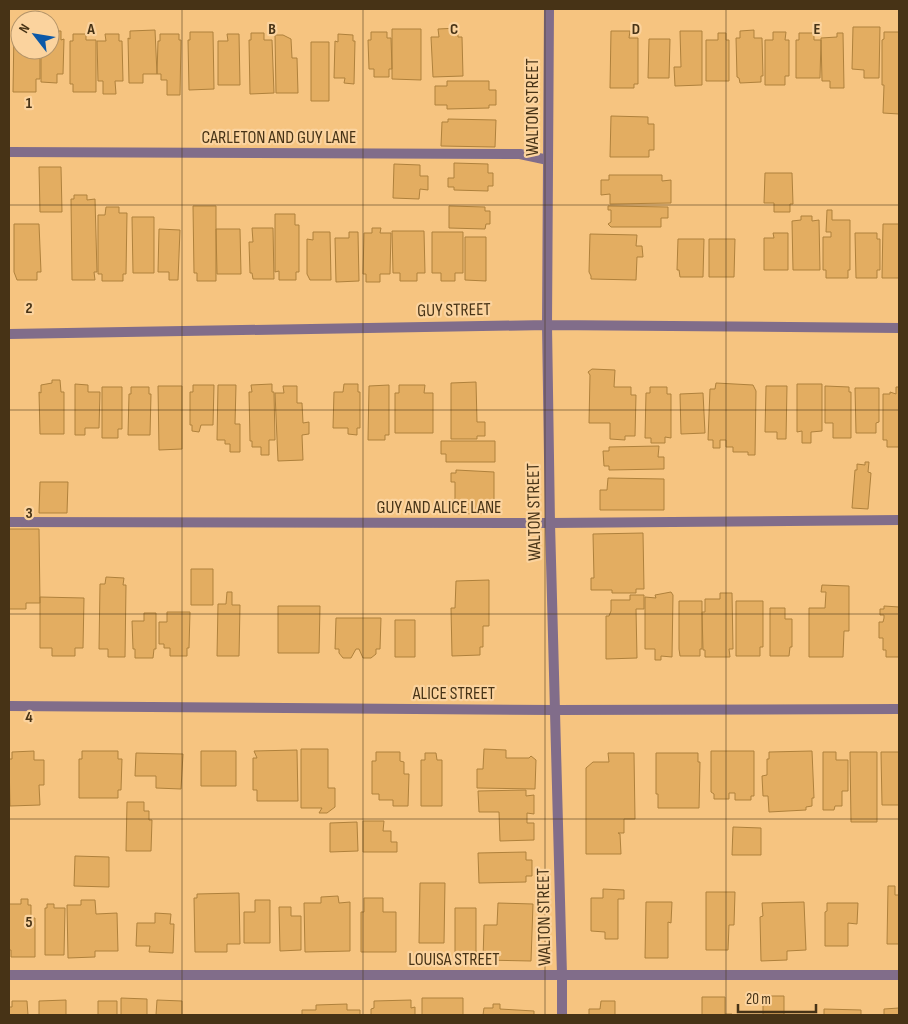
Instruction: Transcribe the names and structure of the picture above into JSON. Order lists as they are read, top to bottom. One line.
{"streets":{"street":["WALTON STREET","CARLETON AND GUY LANE","GUY STREET","GUY AND ALICE LANE","ALICE STREET","LOUISA STREET"]},"crossings":[["WALTON STREET","CARLETON AND GUY LANE"],["WALTON STREET","GUY STREET"],["WALTON STREET","GUY AND ALICE LANE"],["WALTON STREET","ALICE STREET"],["WALTON STREET","LOUISA STREET"]],"scale_bar":"20 m","north":"top left","grid":{"columns":["A","B","C","D","E"],"rows":["1","2","3","4","5"]}}
